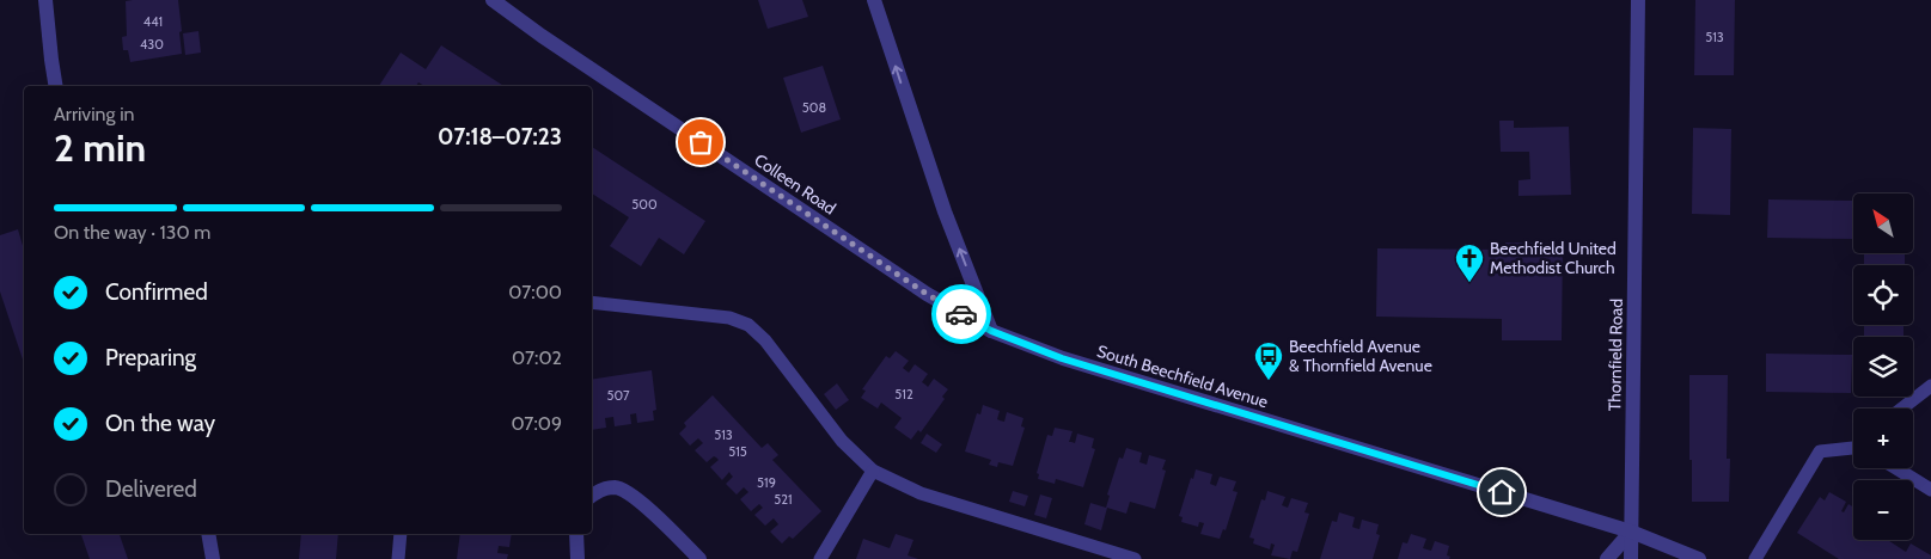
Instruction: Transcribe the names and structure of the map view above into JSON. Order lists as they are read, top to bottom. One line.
{"streets":{"street":["Colleen Road","Thornfield Road","South Beechfield Avenue"]},"crossings":[["Colleen Road","South Beechfield Avenue"],["Thornfield Road","South Beechfield Avenue"]],"places":{"church":["Beechfield United Methodist Church"],"bus stop":["Beechfield Avenue & Thornfield Avenue"]},"house_numbers":["441","513","430","508","500","512","507","513","515","519","521"],"north":"top left","page":{"heading":["2 min","Arriving in","07:18–07:23"],"bar":"On the way · 130 m","map_buttons":["+","−"],"list":[["Confirmed","07:00"],["Preparing","07:02"],["On the way","07:09"],"Delivered"]}}
